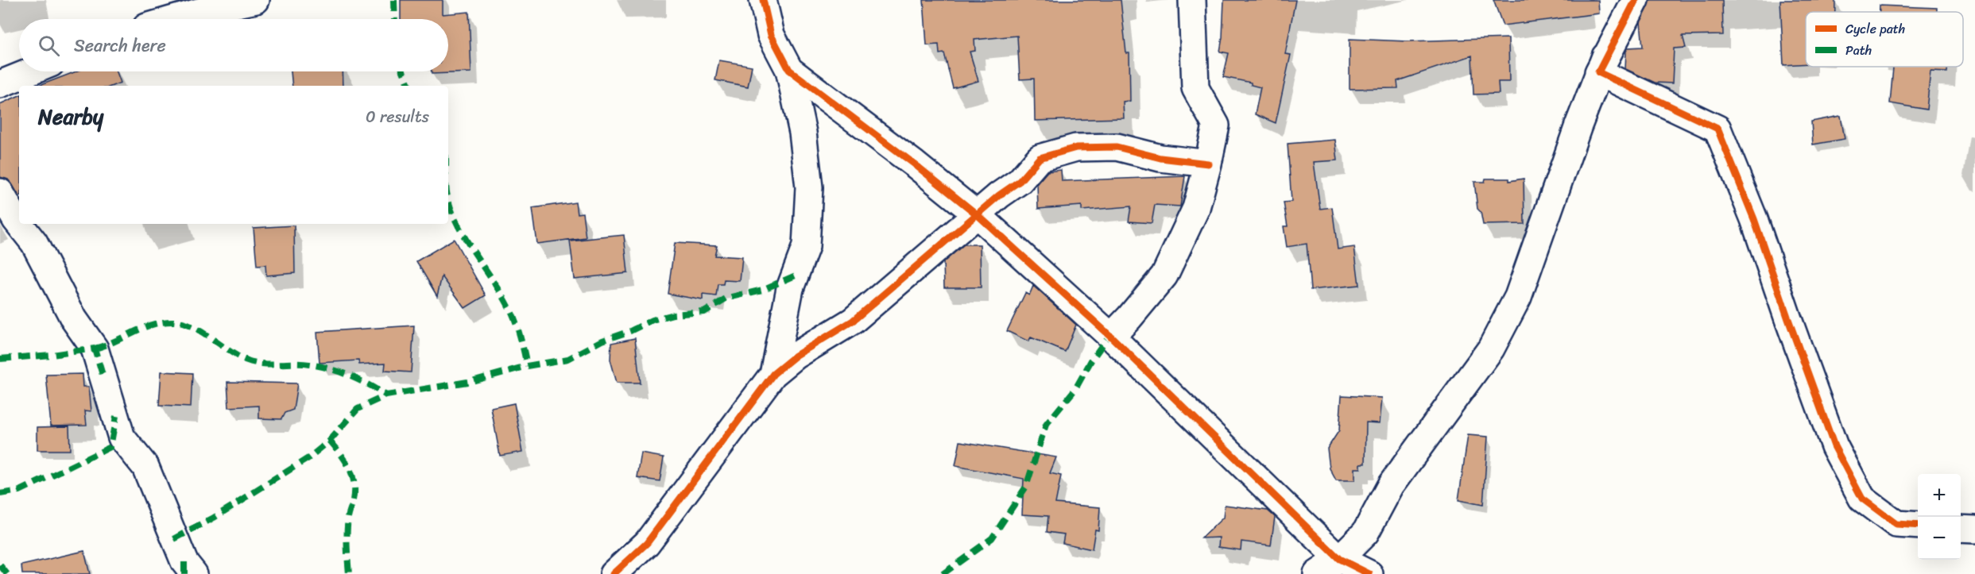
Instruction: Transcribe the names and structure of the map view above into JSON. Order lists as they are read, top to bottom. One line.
{"legend":["Cycle path","Path"],"page":{"search":"Search here","heading":["Nearby","0 results"],"map_buttons":["+","−"]}}
